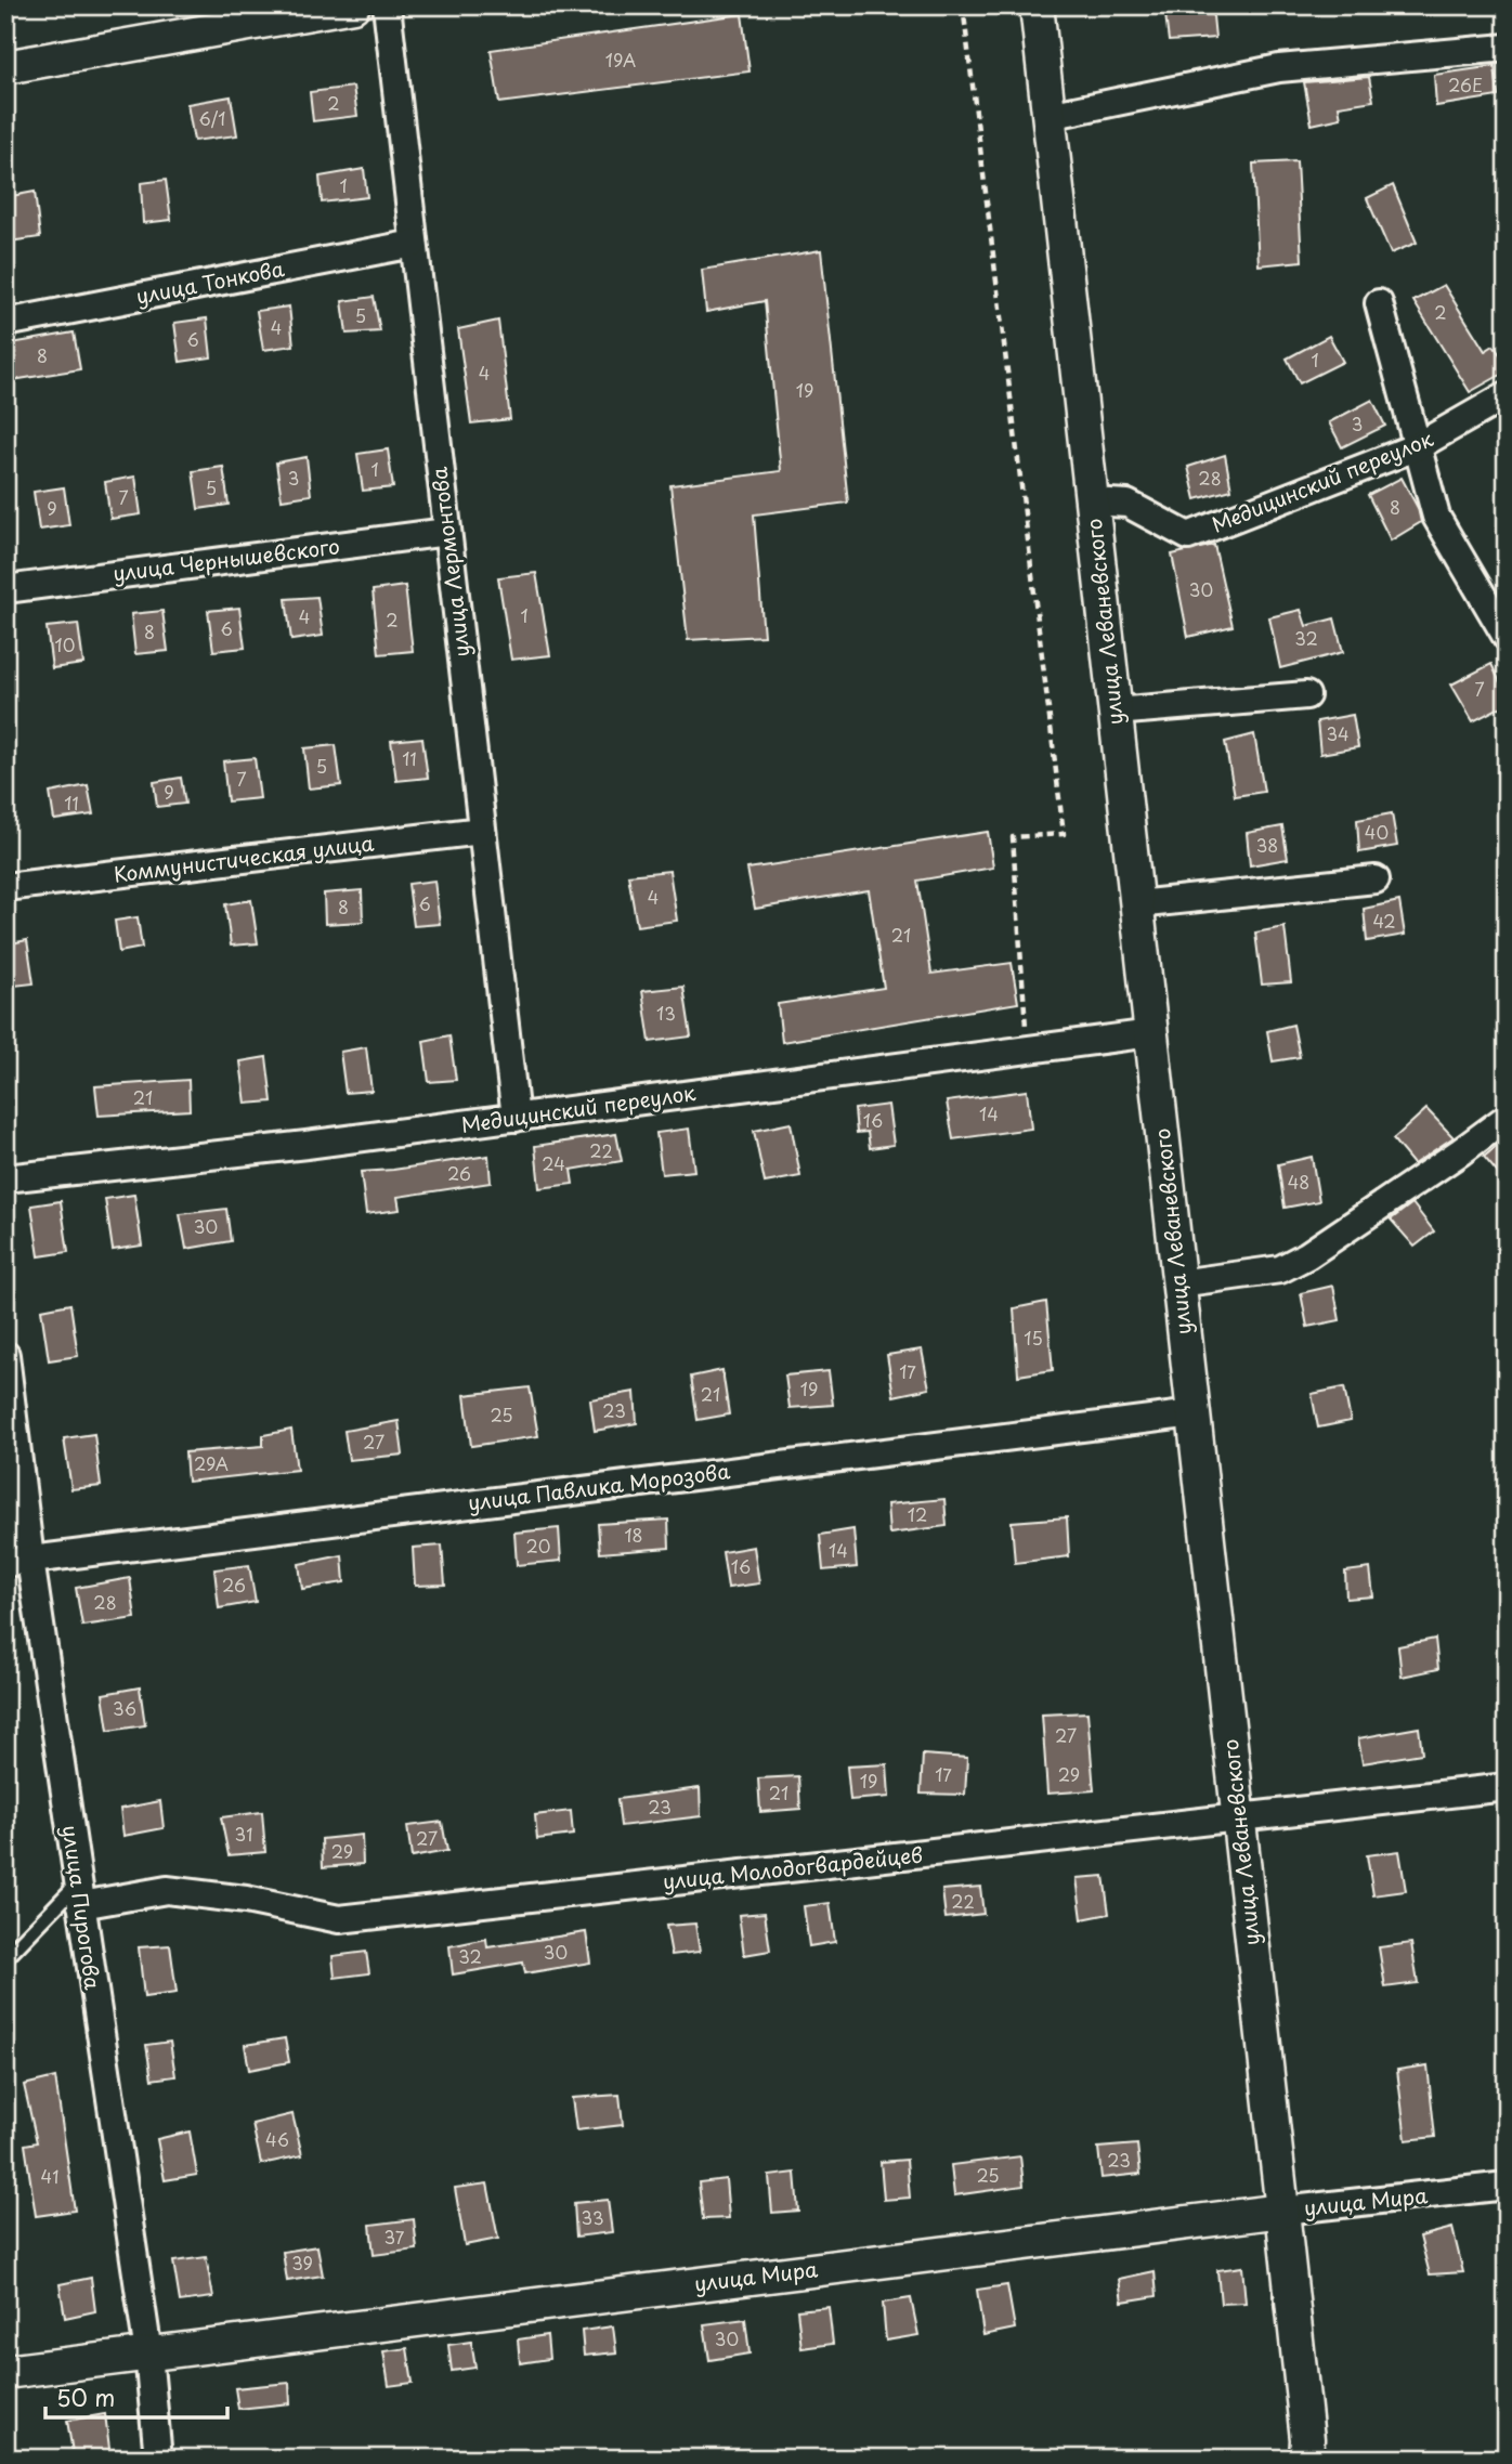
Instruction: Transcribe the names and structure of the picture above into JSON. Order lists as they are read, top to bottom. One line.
{"streets":{"street":["улица Тонкова","Медицинский переулок","улица Чернышевского","улица Лермонтова","улица Леваневского","Коммунистическая улица","улица Павлика Морозова","улица Молодогвардейцев","улица Пирогова","улица Мира"]},"crossings":[["улица Тонкова","улица Лермонтова"],["Медицинский переулок","улица Лермонтова"],["Медицинский переулок","улица Леваневского"],["улица Чернышевского","улица Лермонтова"],["улица Лермонтова","Коммунистическая улица"],["улица Леваневского","улица Павлика Морозова"],["улица Леваневского","улица Молодогвардейцев"],["улица Леваневского","улица Мира"],["улица Павлика Морозова","улица Пирогова"],["улица Молодогвардейцев","улица Пирогова"],["улица Пирогова","улица Мира"]],"house_numbers":["19А","26Е","2","6/1","1","2","5","4","6","8","1","4","19","3","1","3","28","5","7","8","9","30","1","4","2","6","8","32","10","7","34","11","5","7","9","11","40","38","4","6","8","42","21","13","21","14","16","22","24","26","48","30","15","17","19","21","23","25","27","29А","12","18","20","14","16","26","28","36","27","17","29","19","21","23","31","27","29","22","30","32","46","23","25","41","33","37","39","30"],"scale_bar":"50 m"}
